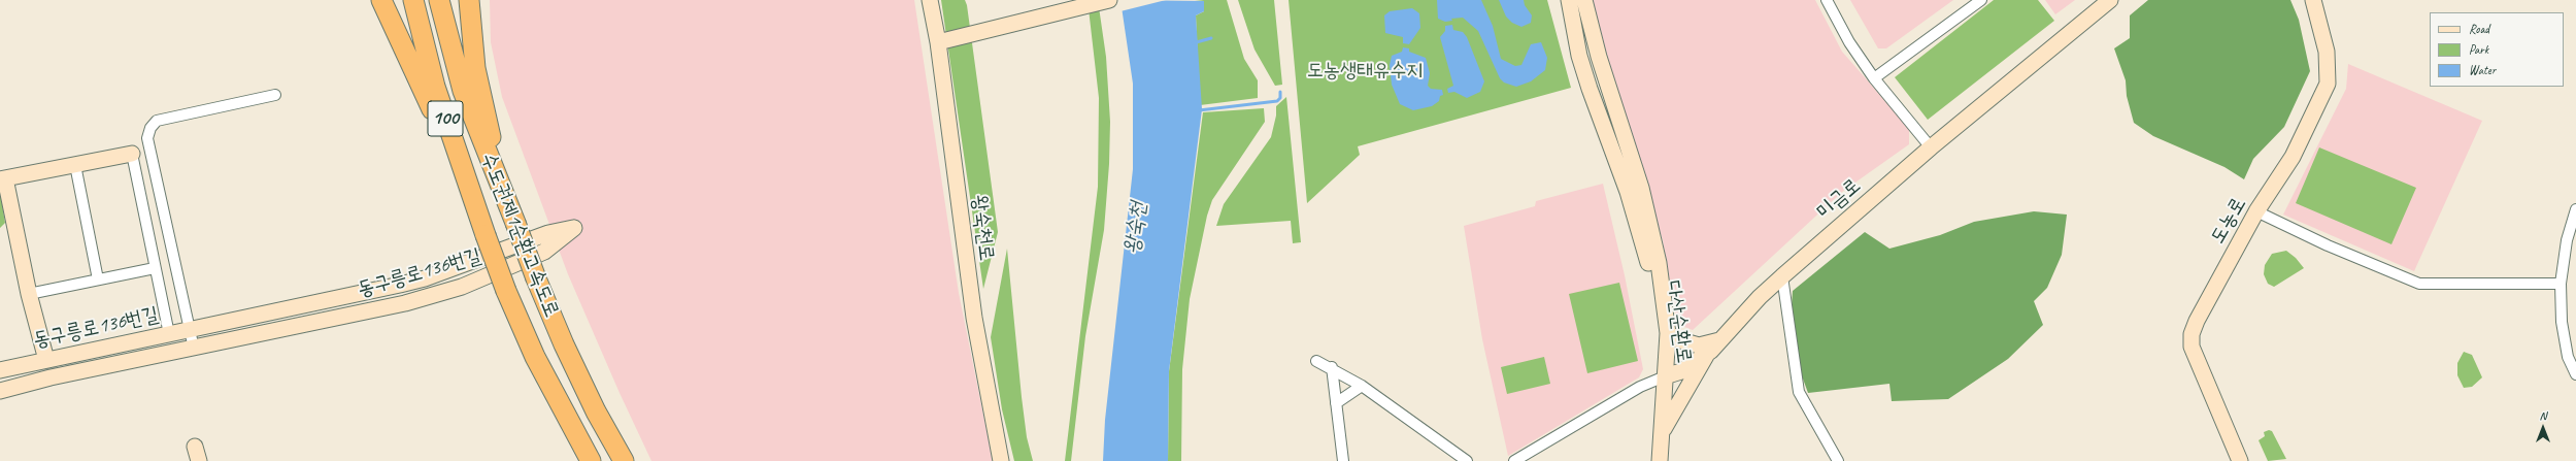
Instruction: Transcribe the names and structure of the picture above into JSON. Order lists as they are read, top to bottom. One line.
{"streets":{"highway":["100","수도권제1순환고속도로"],"street":["미금로","도농로","왕숙천로","동구릉로136번길","다산순환로"]},"crossings":[["미금로","다산순환로"]],"water":["왕숙천"],"parks":["도농생태유수지"],"legend":["Road","Park","Water"],"north":"top"}
